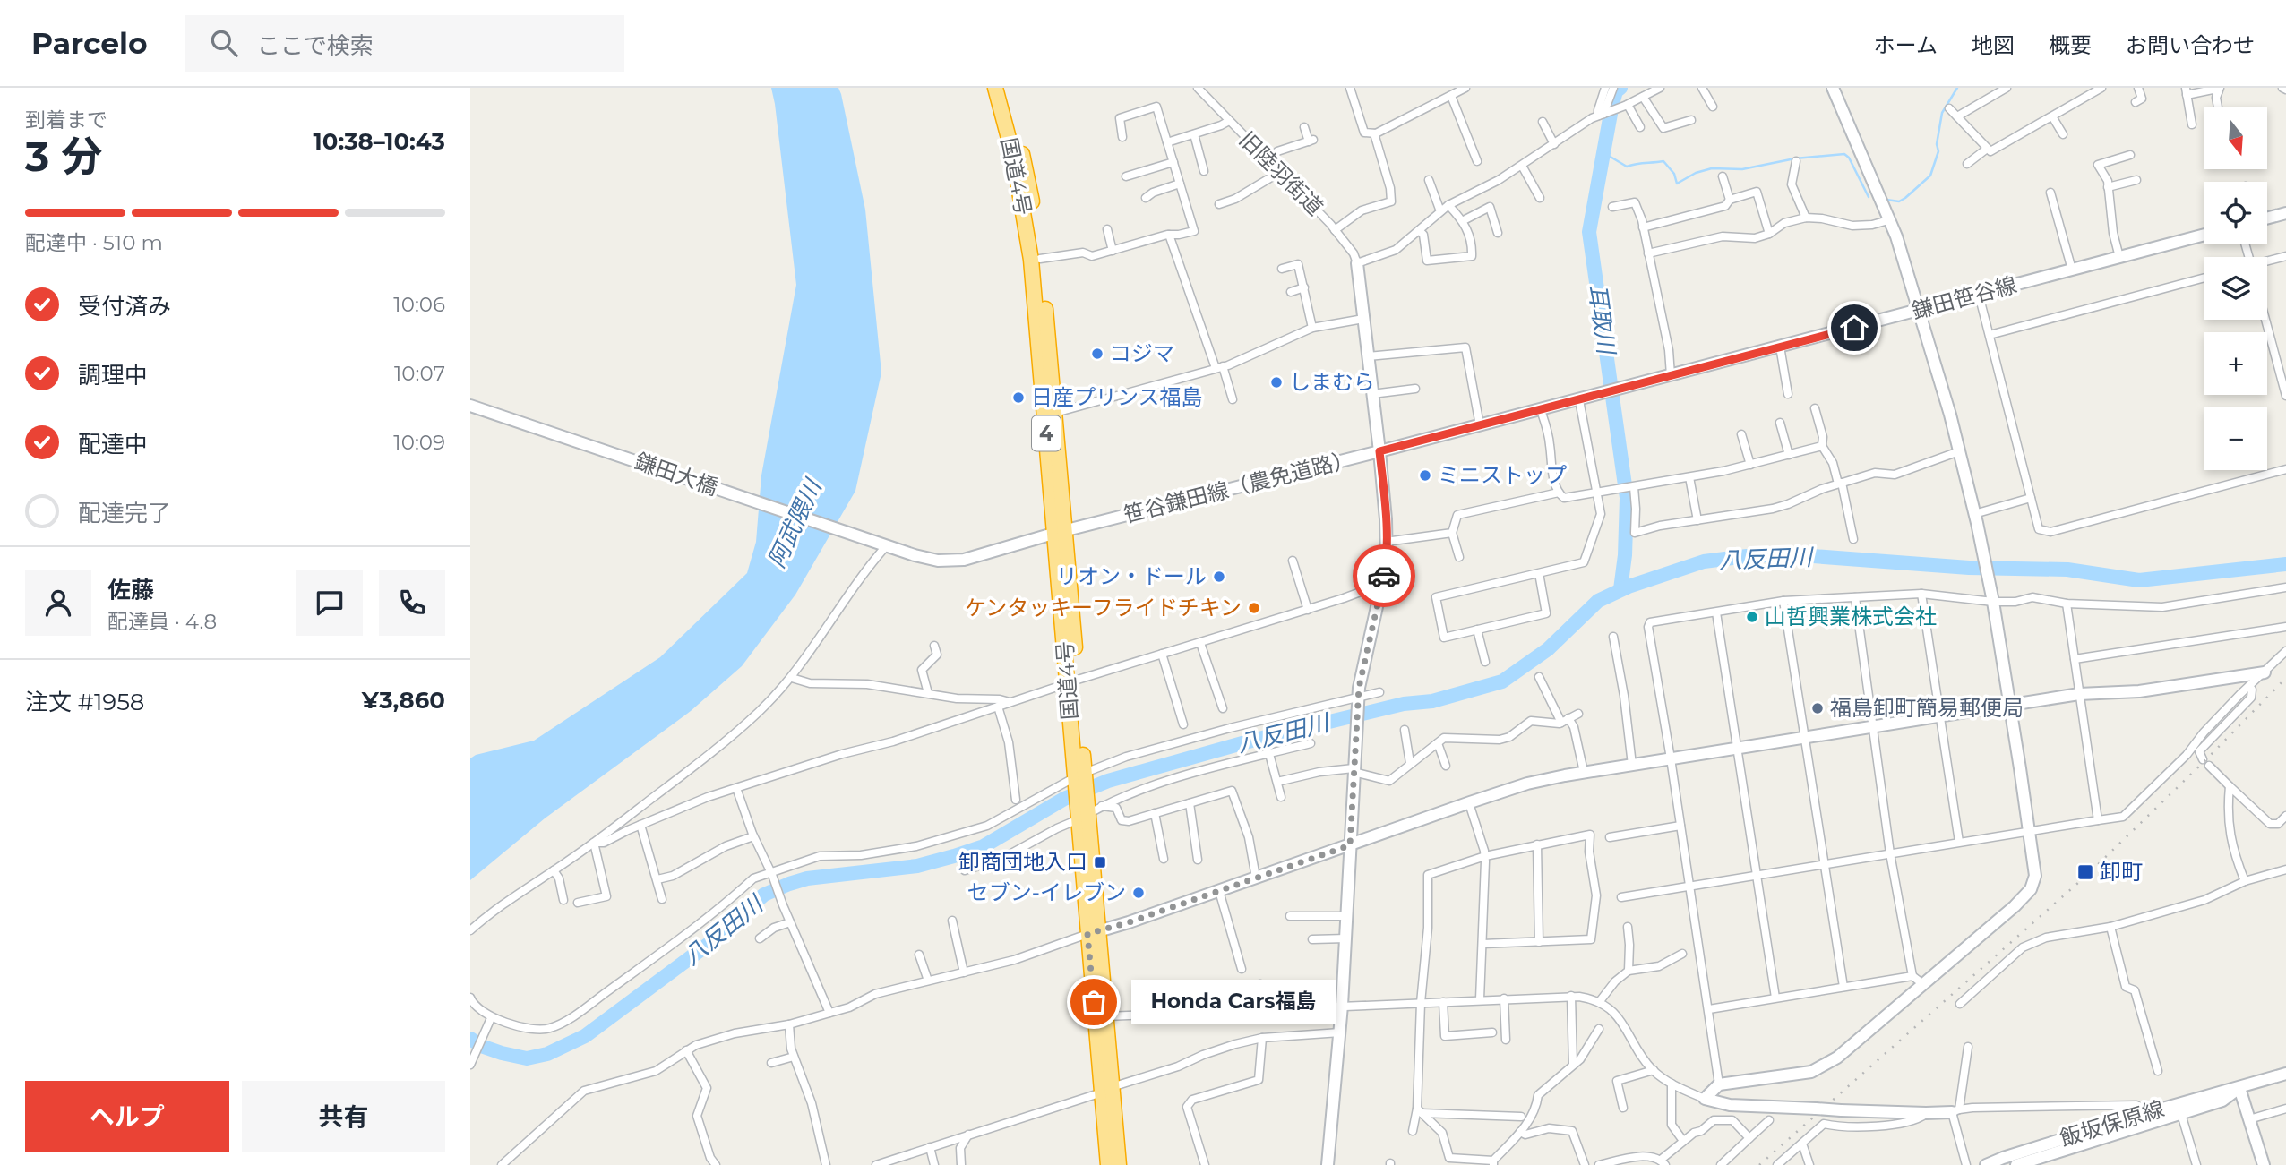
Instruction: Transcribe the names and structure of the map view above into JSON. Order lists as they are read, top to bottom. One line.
{"streets":{"highway":["国道4号","4"],"street":["旧陸羽街道","鎌田笹谷線","鎌田大橋","笹谷鎌田線（農免道路）","飯坂保原線"]},"crossings":[["国道4号","笹谷鎌田線（農免道路）"],["鎌田笹谷線","笹谷鎌田線（農免道路）"]],"water":["耳取川","阿武隈川","八反田川"],"places":{"other":["コジマ","しまむら","日産プリンス福島","ミニストップ","リオン・ドール","ケンタッキーフライドチキン","山哲興業株式会社","福島卸町簡易郵便局","セブン-イレブン","Honda Cars福島"],"transit":["卸商団地入口","卸町"]},"north":"bottom","page":{"header":"Parcelo","search":"ここで検索","nav":["ホーム","地図","概要","お問い合わせ"],"heading":["3 分","到着まで","10:38–10:43"],"panel":["佐藤","配達員 · 4.8","注文 #1958","¥3,860"],"map_buttons":["+","−"],"bar":"配達中 · 510 m","list":[["受付済み","10:06"],["調理中","10:07"],["配達中","10:09"],"配達完了"],"bubble":"Honda Cars福島","buttons":["ヘルプ","共有"]}}
